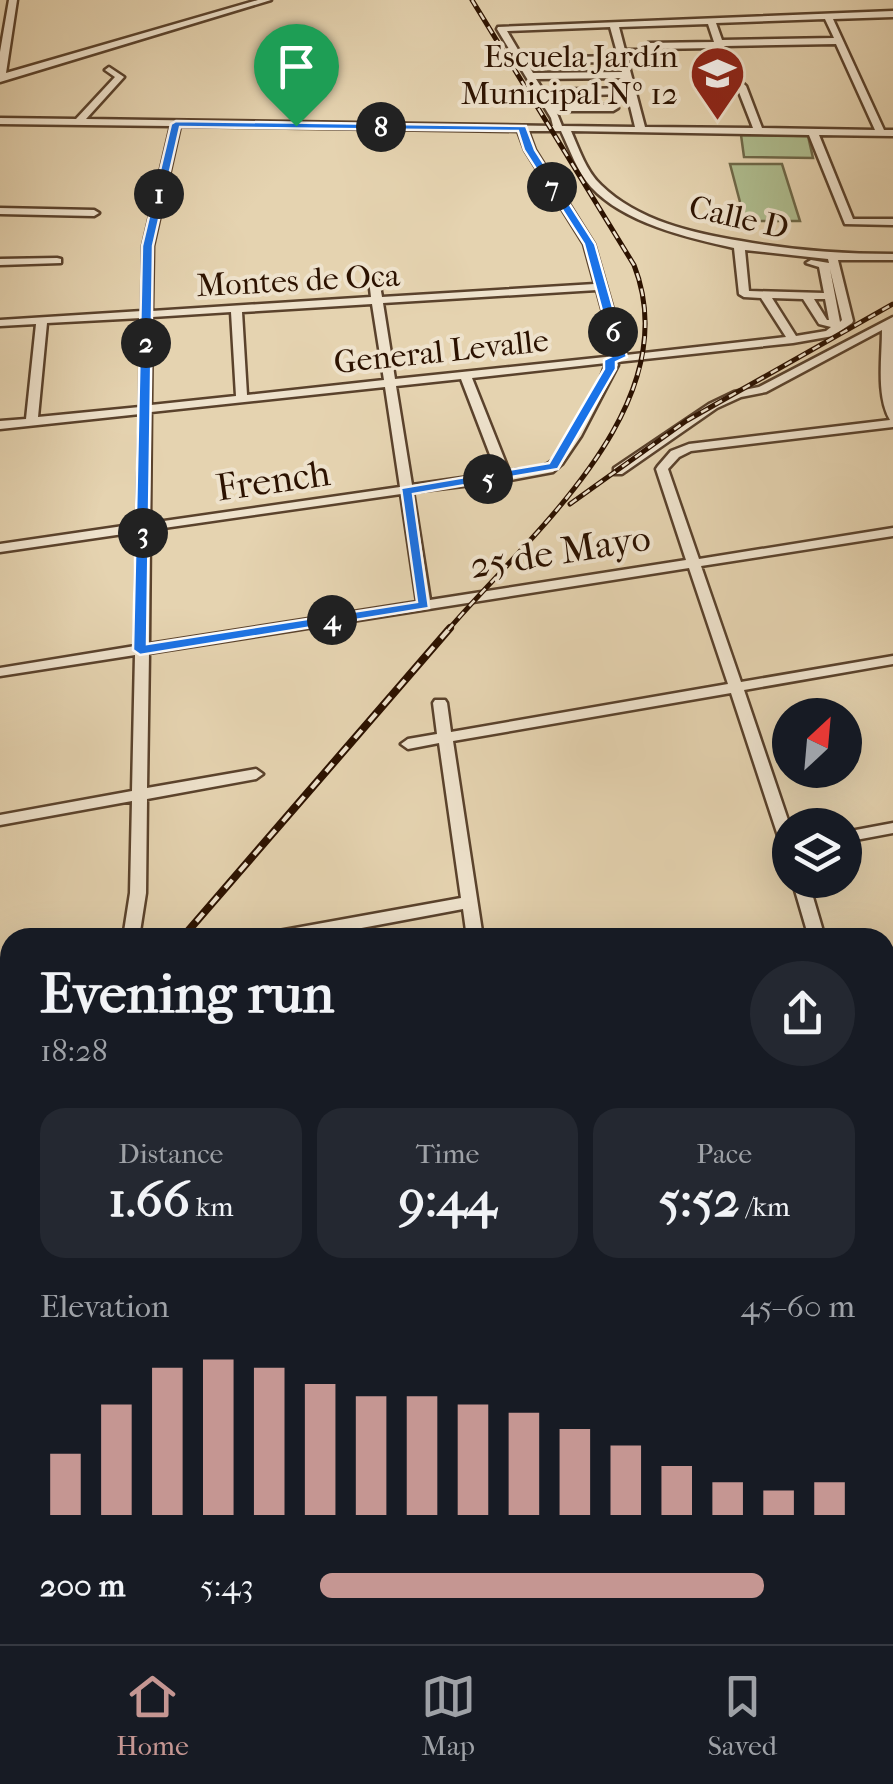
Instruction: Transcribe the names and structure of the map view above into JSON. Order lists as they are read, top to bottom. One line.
{"streets":{"street":["Calle D","Montes de Oca","General Levalle","French","25 de Mayo"]},"crossings":[["General Levalle","French"]],"places":{"school or university":["Escuela Jardín Municipal Nº 12"]},"north":"top right","page":{"pins":["8","7","1","6","2","5","3","4"],"heading":["Evening run","18:28"],"stats":[["Distance","1.66 km"],["Time","9:44"],["Pace","5:52 /km"]],"chart":["Elevation","45–60 m"],"list":[{"name":"200 m","note":"5:43"}],"tabs":["Home","Map","Saved"]}}
